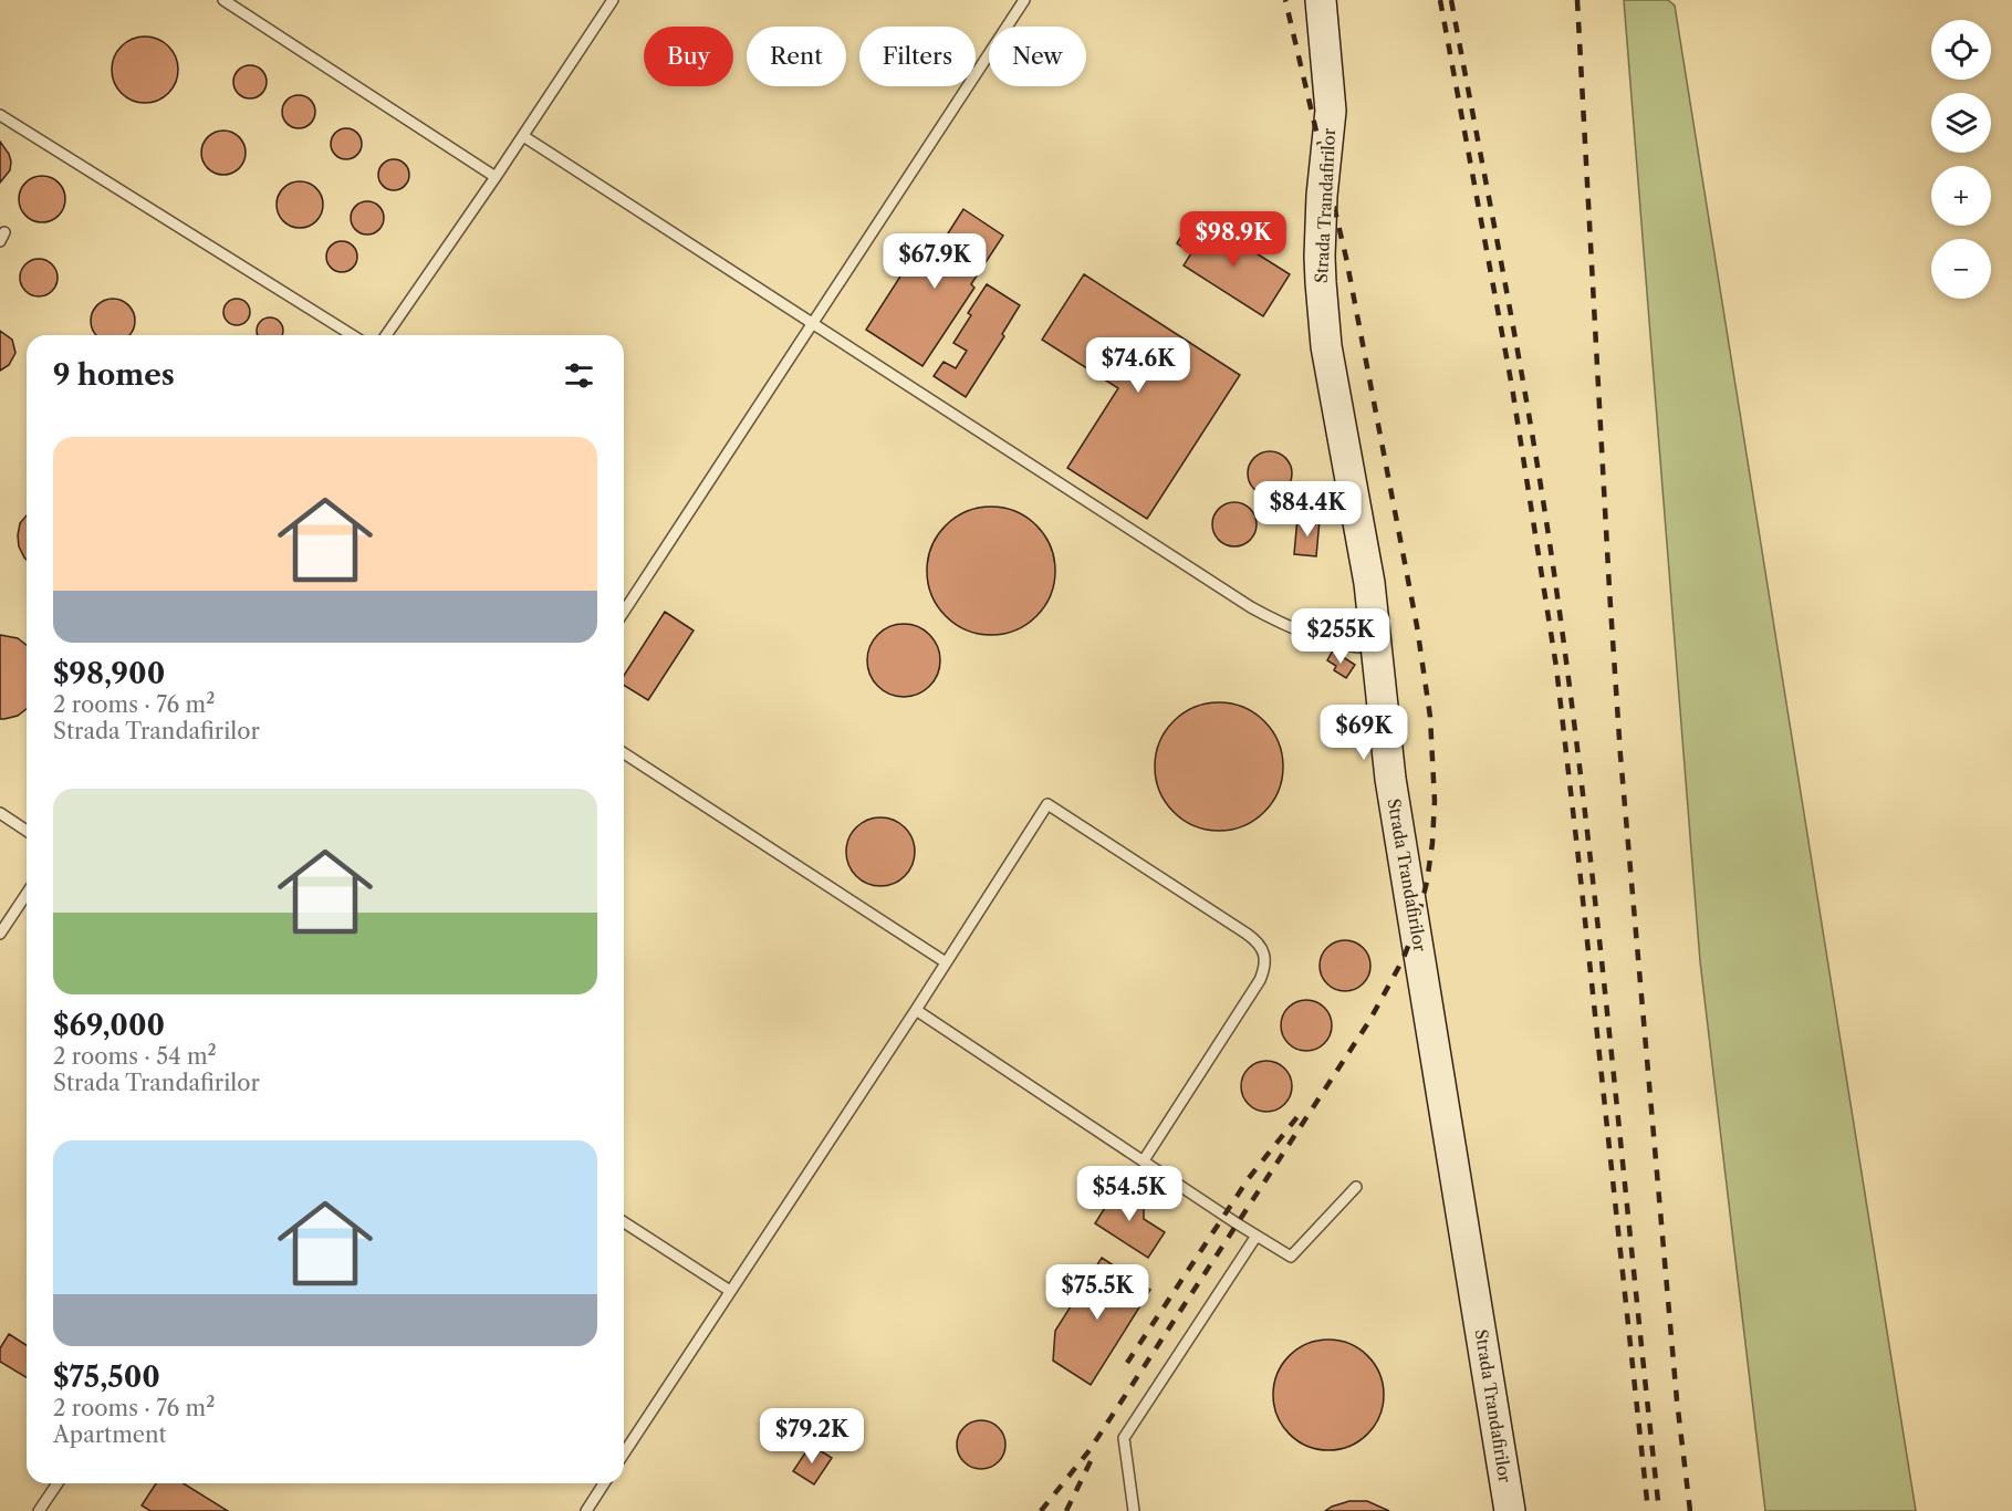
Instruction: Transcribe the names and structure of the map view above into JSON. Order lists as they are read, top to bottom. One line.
{"streets":{"main road":["Strada Trandafirilor"]},"page":{"map_buttons":["+","−"],"chip":["Buy","Rent","Filters","New"],"price":["$98.9K","$67.9K","$74.6K","$84.4K","$255K","$69K","$54.5K","$75.5K","$79.2K"],"heading":"9 homes","list":[{"name":"$98,900","note":"2 rooms · 76 m² · Strada Trandafirilor"},{"name":"$69,000","note":"2 rooms · 54 m² · Strada Trandafirilor"},{"name":"$75,500","note":"2 rooms · 76 m² · Apartment"}]}}
